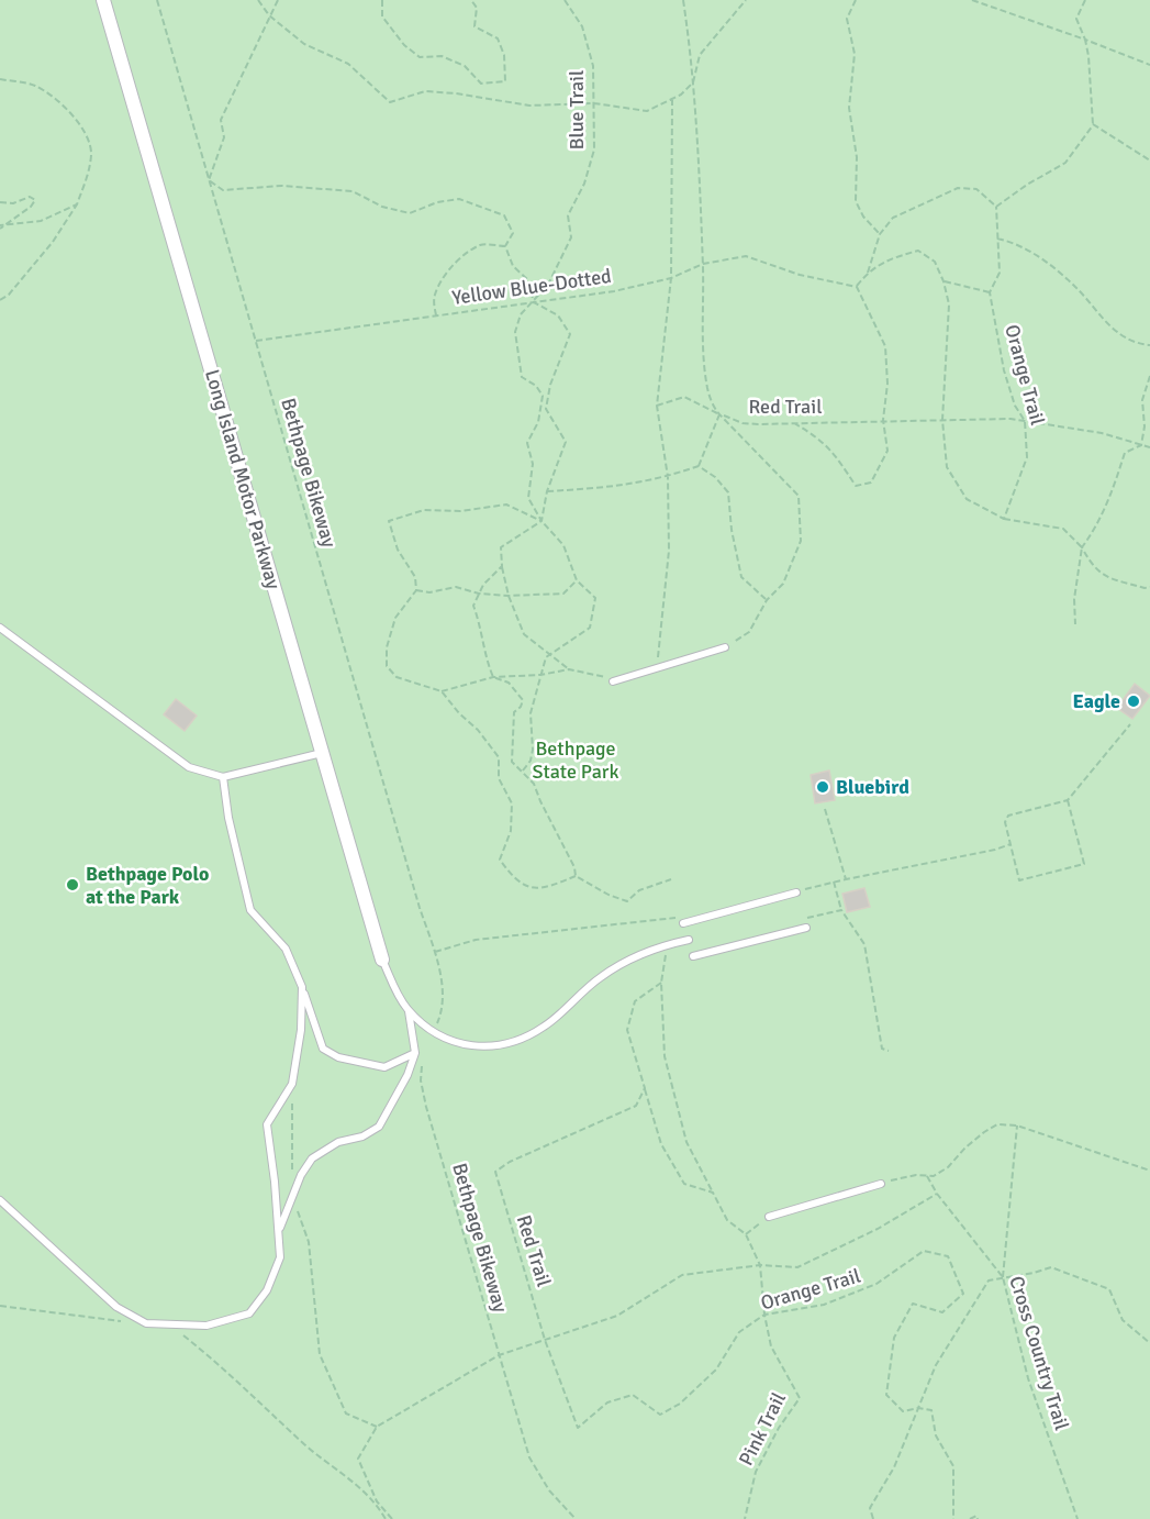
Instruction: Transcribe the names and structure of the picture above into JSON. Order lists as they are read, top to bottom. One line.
{"streets":{"street":["Long Island Motor Parkway"],"path":["Blue Trail","Yellow Blue-Dotted","Orange Trail","Red Trail","Bethpage Bikeway","Cross Country Trail","Pink Trail"]},"crossings":[["Blue Trail","Yellow Blue-Dotted"],["Yellow Blue-Dotted","Red Trail"],["Orange Trail","Red Trail"],["Orange Trail","Pink Trail"]],"parks":["Bethpage State Park"],"places":["Eagle","Bluebird","Bethpage Polo at the Park"]}
